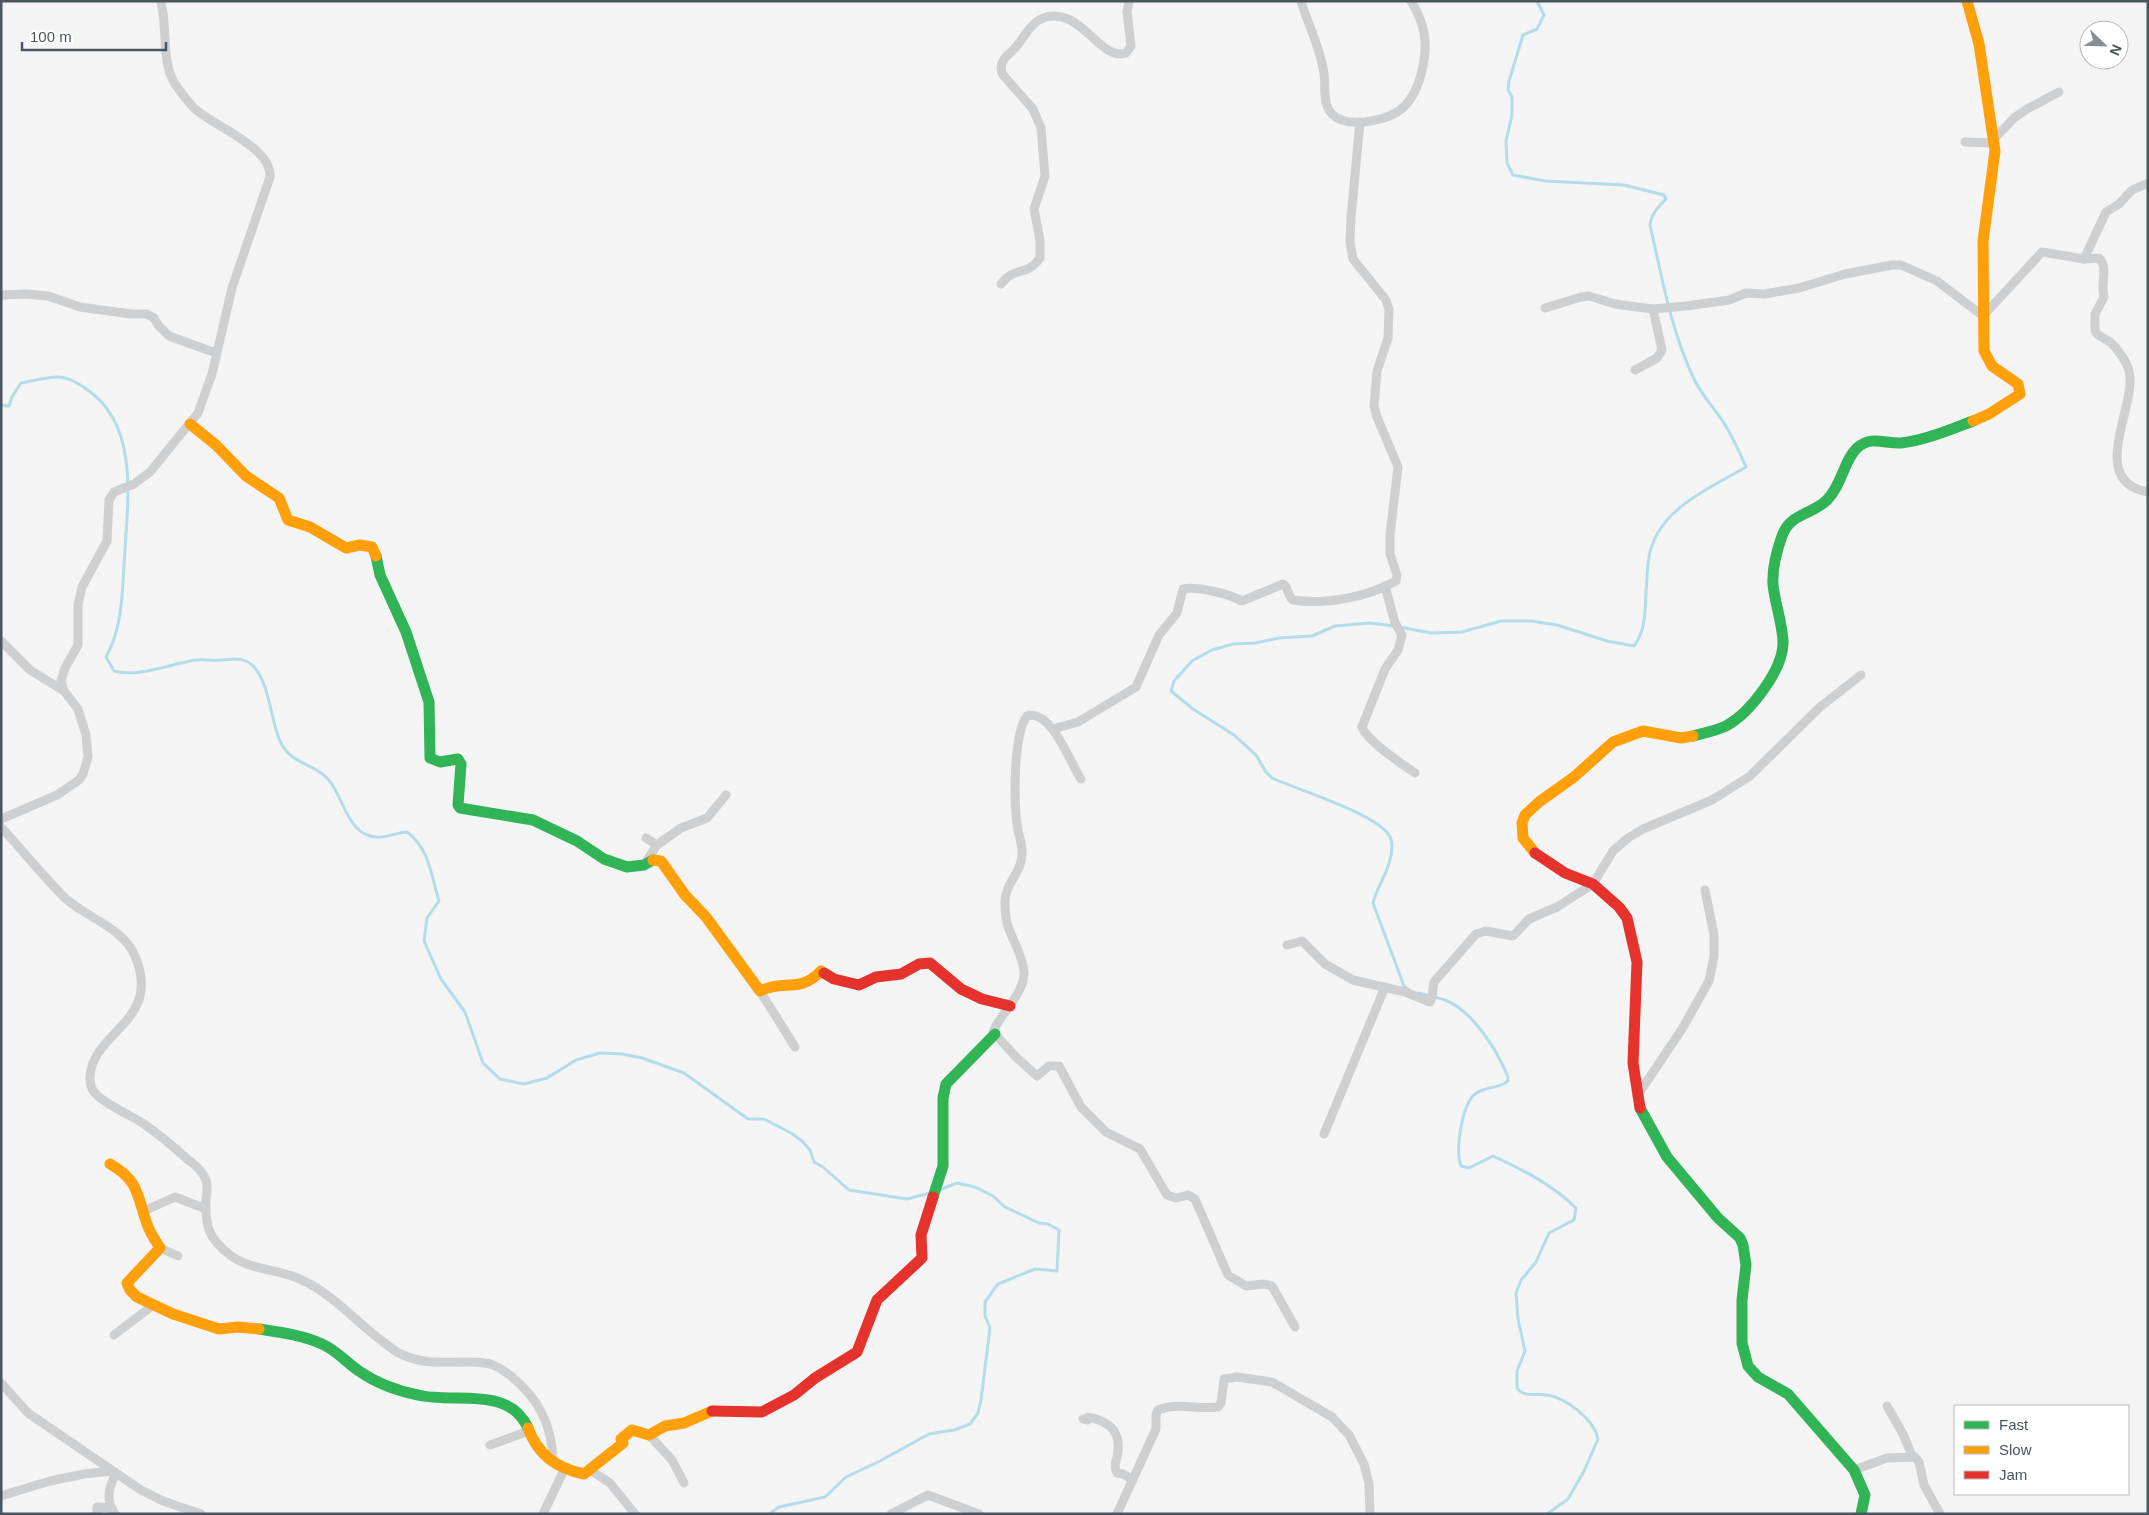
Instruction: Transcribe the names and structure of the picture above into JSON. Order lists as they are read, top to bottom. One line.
{"legend":["Fast","Slow","Jam"],"scale_bar":"100 m","north":"bottom right"}
